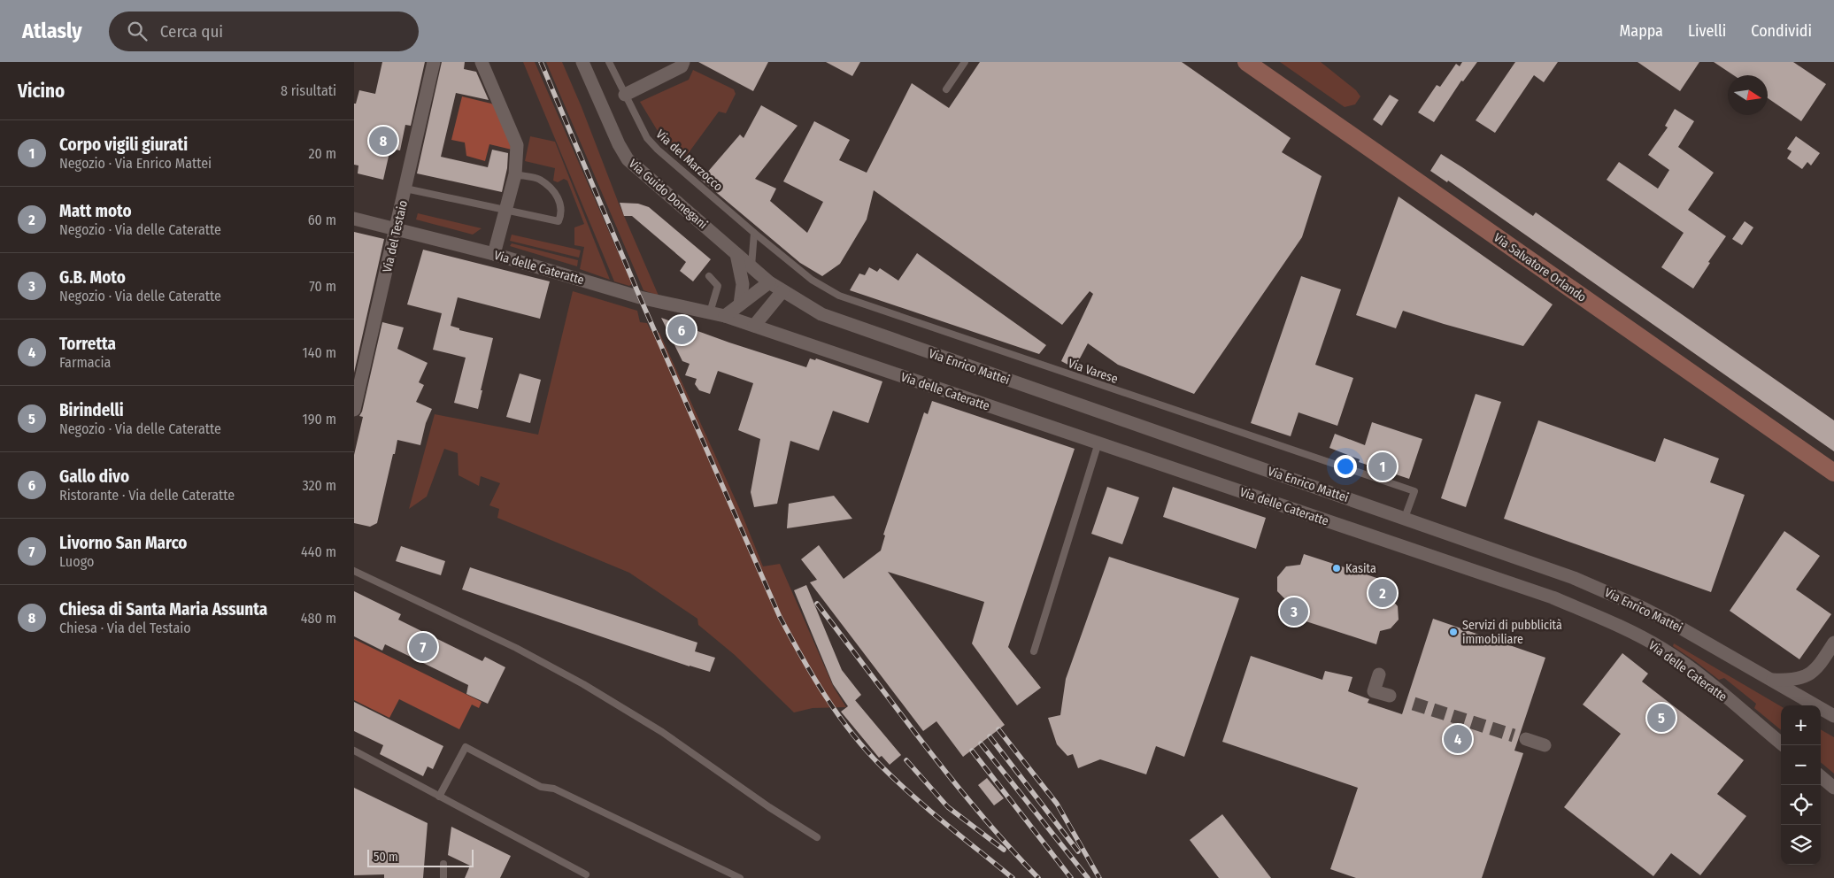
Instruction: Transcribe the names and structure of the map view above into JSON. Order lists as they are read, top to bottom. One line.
{"streets":{"main road":["Via Salvatore Orlando"],"street":["Via Guido Donegani","Via del Testaio","Via delle Cateratte","Via Enrico Mattei"],"lane":["Via del Marzocco","Via Varese"]},"crossings":[["Via del Marzocco","Via Varese"],["Via Guido Donegani","Via Enrico Mattei"],["Via del Testaio","Via delle Cateratte"],["Via Enrico Mattei","Via Varese"]],"places":["Kasita","Servizi di pubblicità immobiliare"],"scale_bar":"50 m","north":"right","page":{"header":"Atlasly","search":"Cerca qui","nav":["Mappa","Livelli","Condividi"],"heading":["Vicino","8 risultati"],"list":[{"mark":"1","name":"Corpo vigili giurati","note":"Negozio · Via Enrico Mattei","value":"20 m"},{"mark":"2","name":"Matt moto","note":"Negozio · Via delle Cateratte","value":"60 m"},{"mark":"3","name":"G.B. Moto","note":"Negozio · Via delle Cateratte","value":"70 m"},{"mark":"4","name":"Torretta","note":"Farmacia","value":"140 m"},{"mark":"5","name":"Birindelli","note":"Negozio · Via delle Cateratte","value":"190 m"},{"mark":"6","name":"Gallo divo","note":"Ristorante · Via delle Cateratte","value":"320 m"},{"mark":"7","name":"Livorno San Marco","note":"Luogo","value":"440 m"},{"mark":"8","name":"Chiesa di Santa Maria Assunta","note":"Chiesa · Via del Testaio","value":"480 m"}],"pins":["8","6","1","2","3","7","5","4"],"map_buttons":["+","−"],"scale":"50 m"}}
